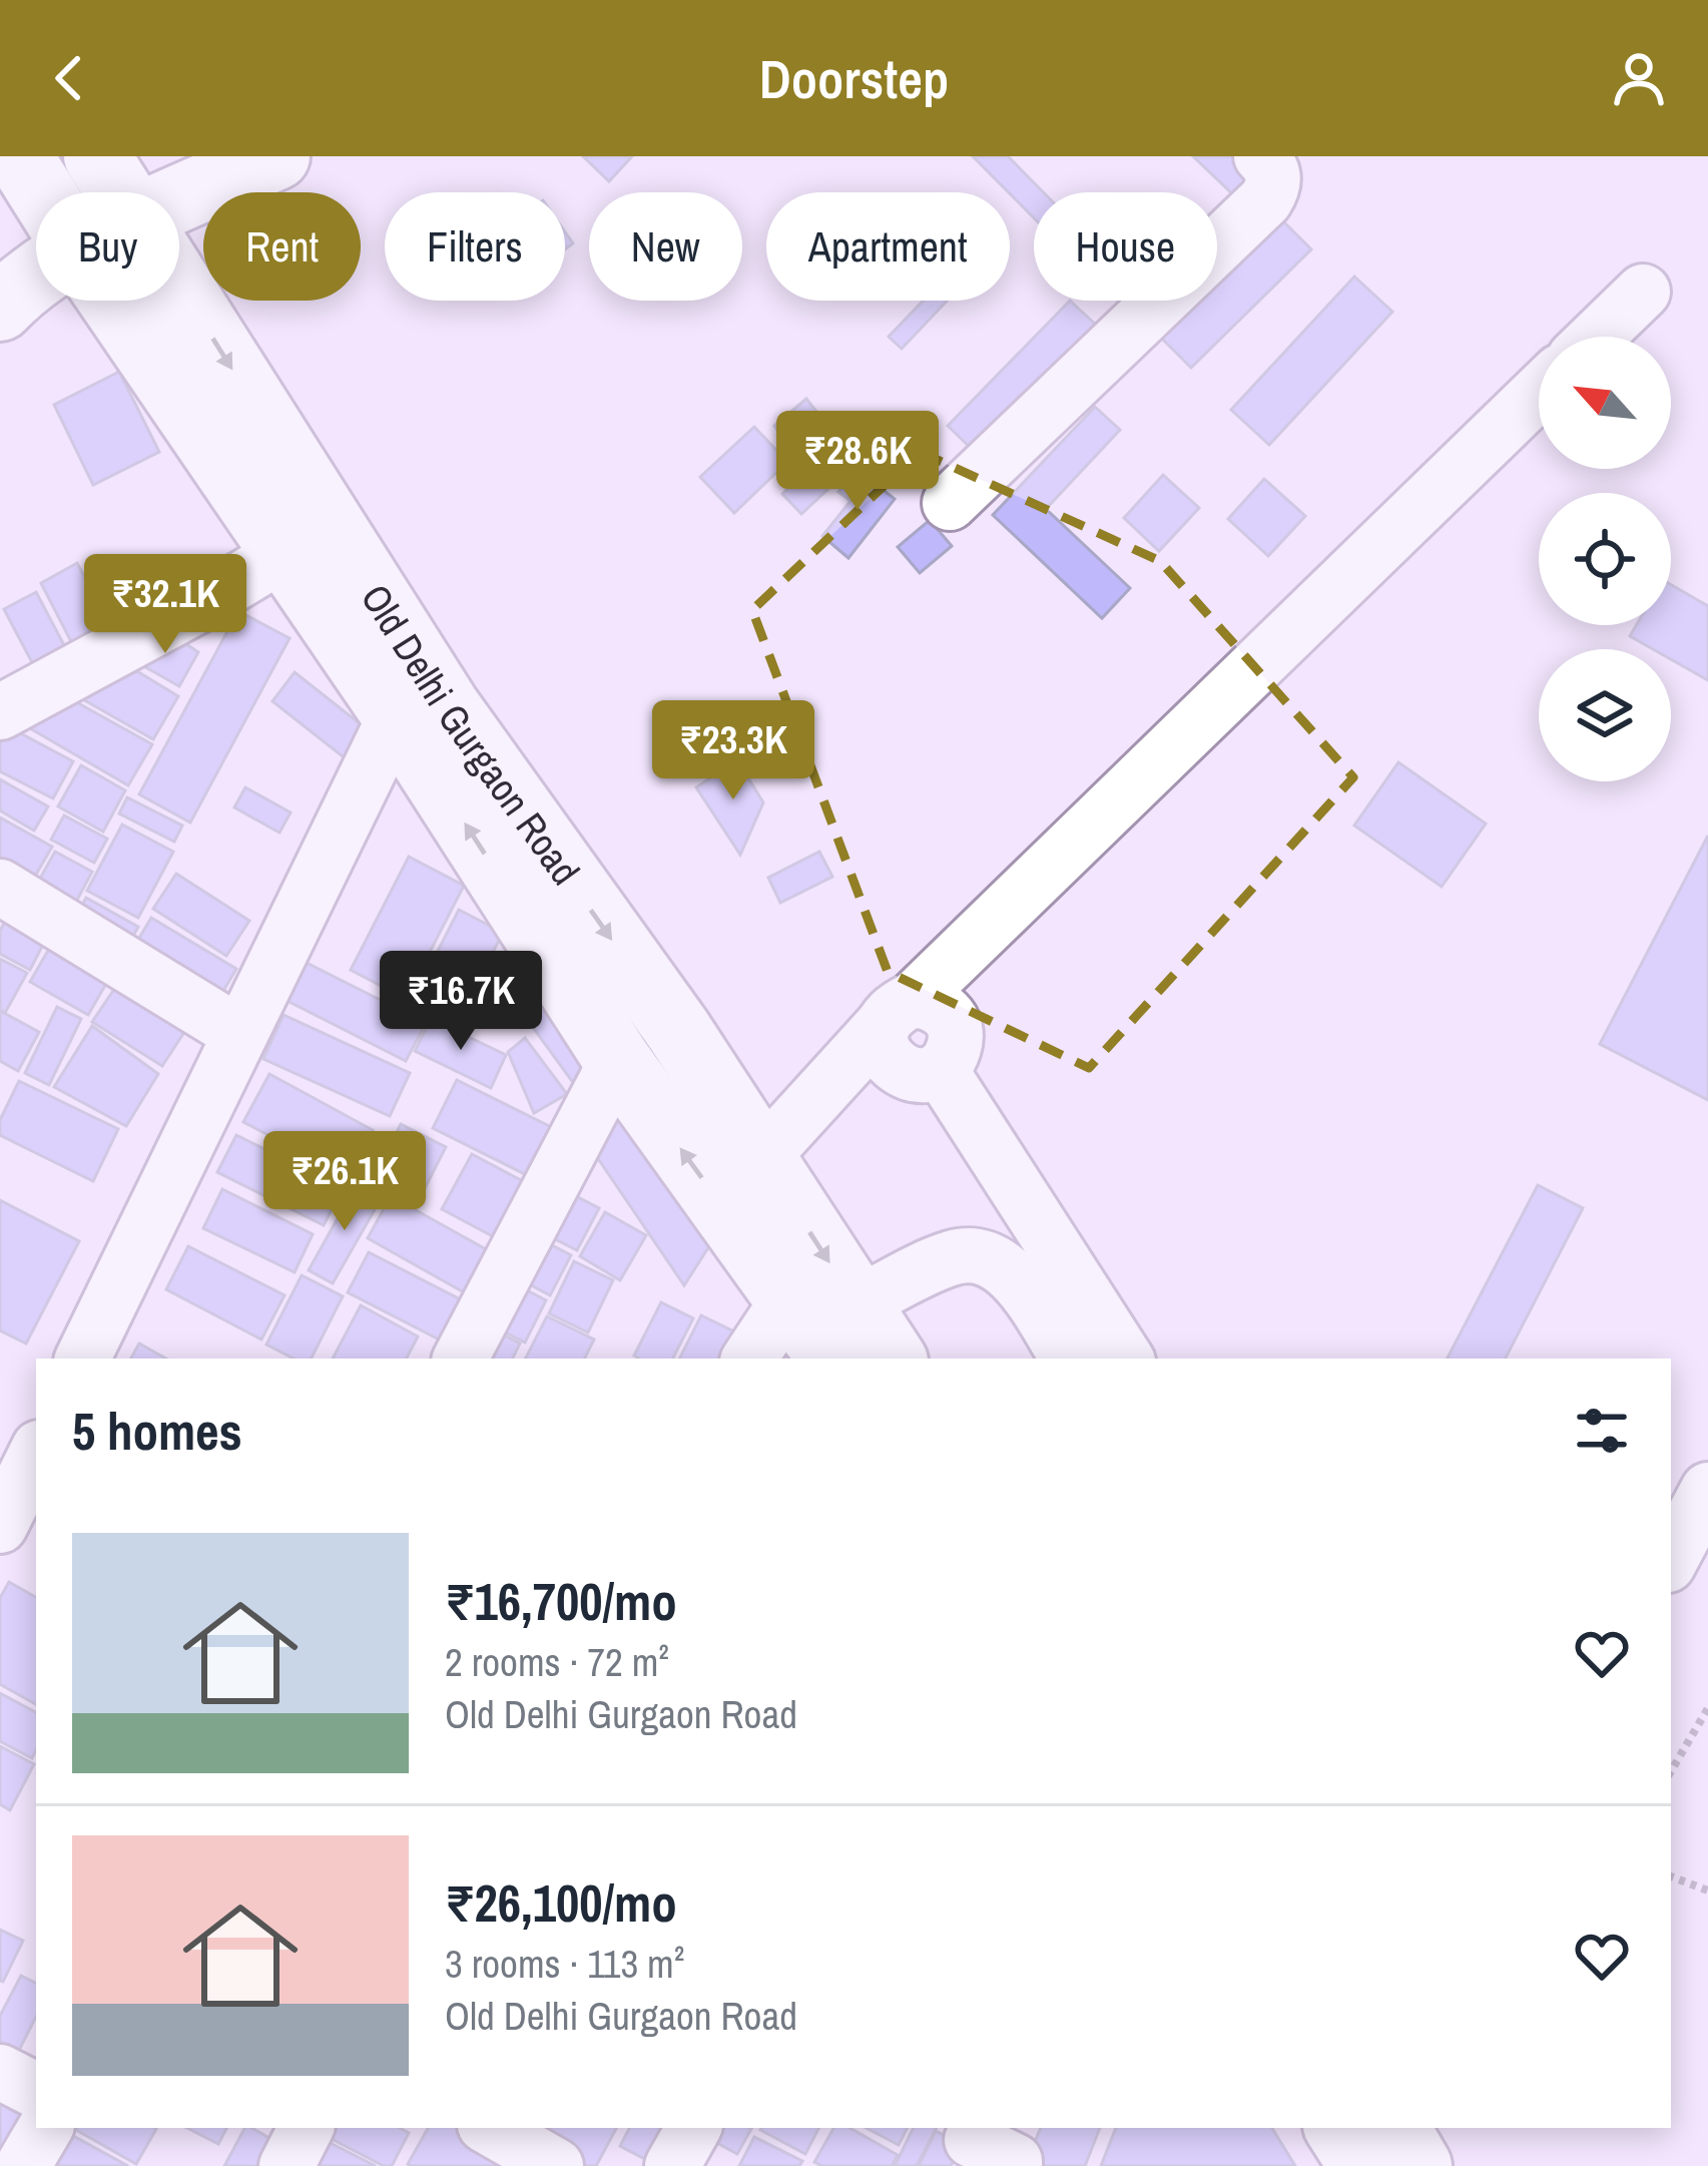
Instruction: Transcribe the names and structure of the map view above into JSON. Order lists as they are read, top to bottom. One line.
{"streets":{"main road":["Old Delhi Gurgaon Road"]},"north":"top left","page":{"header":"Doorstep","chip":["Buy","Rent","Filters","New","Apartment","House"],"price":["₹28.6K","₹32.1K","₹23.3K","₹16.7K","₹26.1K"],"heading":"5 homes","list":[{"name":"₹16,700/mo","note":"2 rooms · 72 m² · Old Delhi Gurgaon Road"},{"name":"₹26,100/mo","note":"3 rooms · 113 m² · Old Delhi Gurgaon Road"}]}}
